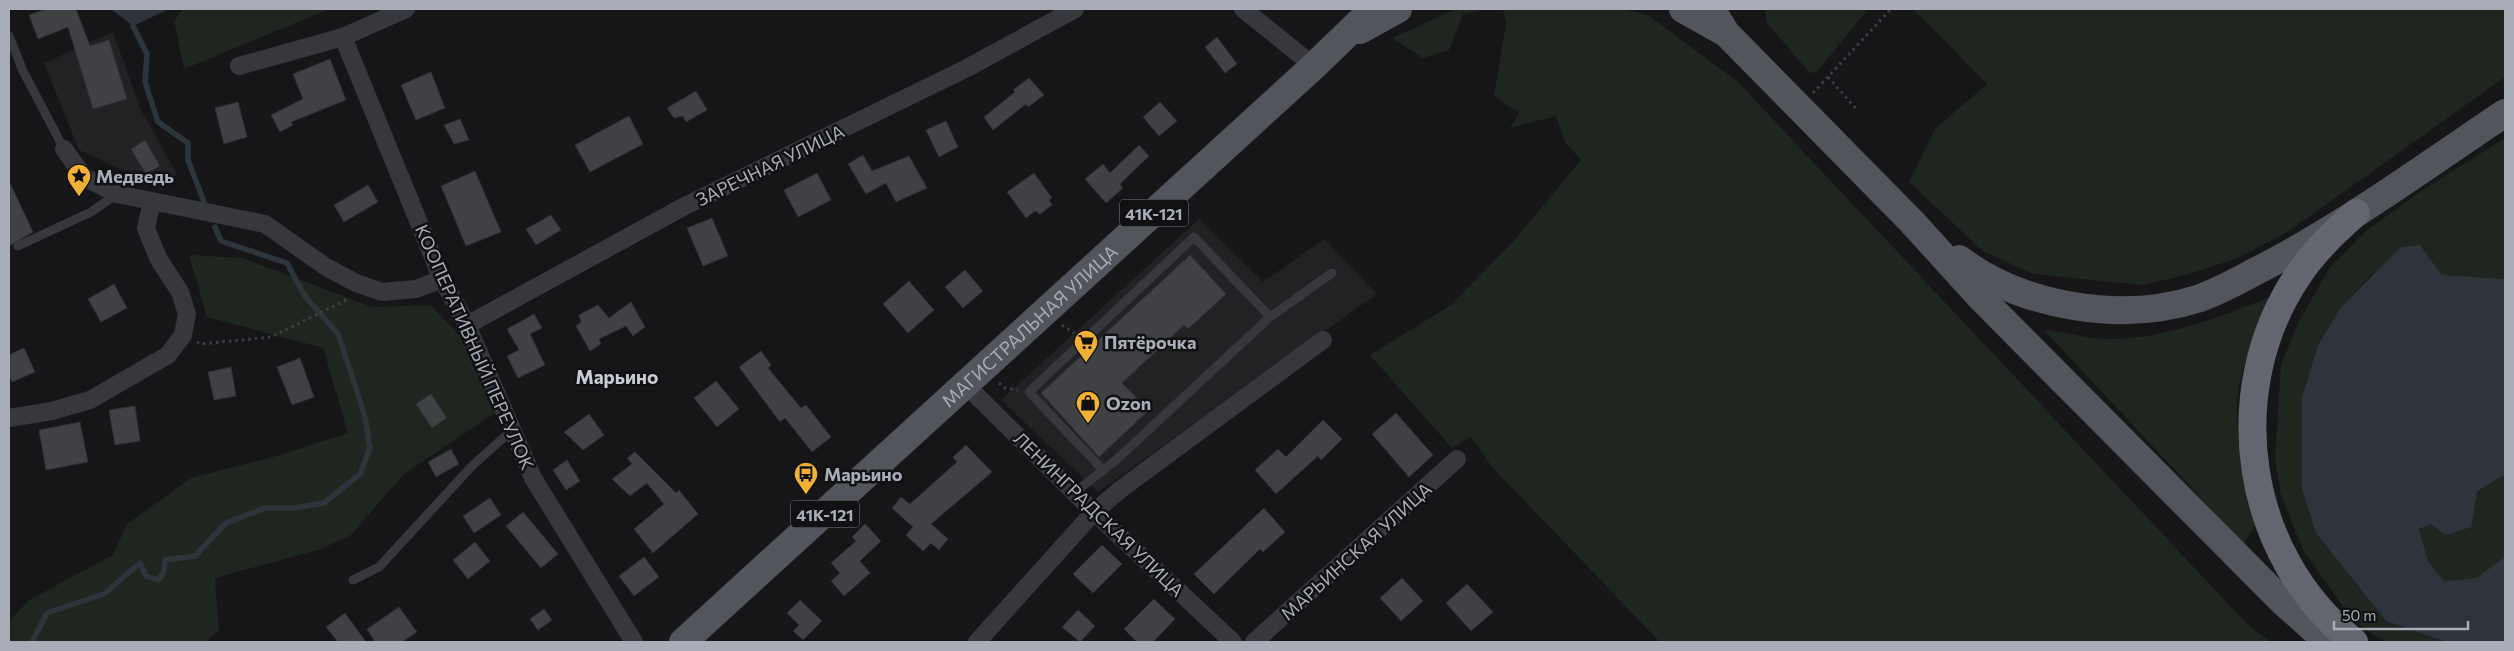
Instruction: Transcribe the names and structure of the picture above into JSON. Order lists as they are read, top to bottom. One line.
{"streets":{"main road":["41К-121","МАГИСТРАЛЬНАЯ УЛИЦА"],"street":["ЗАРЕЧНАЯ УЛИЦА","КООПЕРАТИВНЫЙ ПЕРЕУЛОК","ЛЕНИНГРАДСКАЯ УЛИЦА","МАРЬИНСКАЯ УЛИЦА"]},"crossings":[["ЗАРЕЧНАЯ УЛИЦА","КООПЕРАТИВНЫЙ ПЕРЕУЛОК"],["МАГИСТРАЛЬНАЯ УЛИЦА","ЛЕНИНГРАДСКАЯ УЛИЦА"]],"districts":["Марьино"],"places":{"place":["Медведь"],"supermarket":["Пятёрочка"],"shop":["Ozon"],"bus stop":["Марьино"]},"scale_bar":"50 m"}
